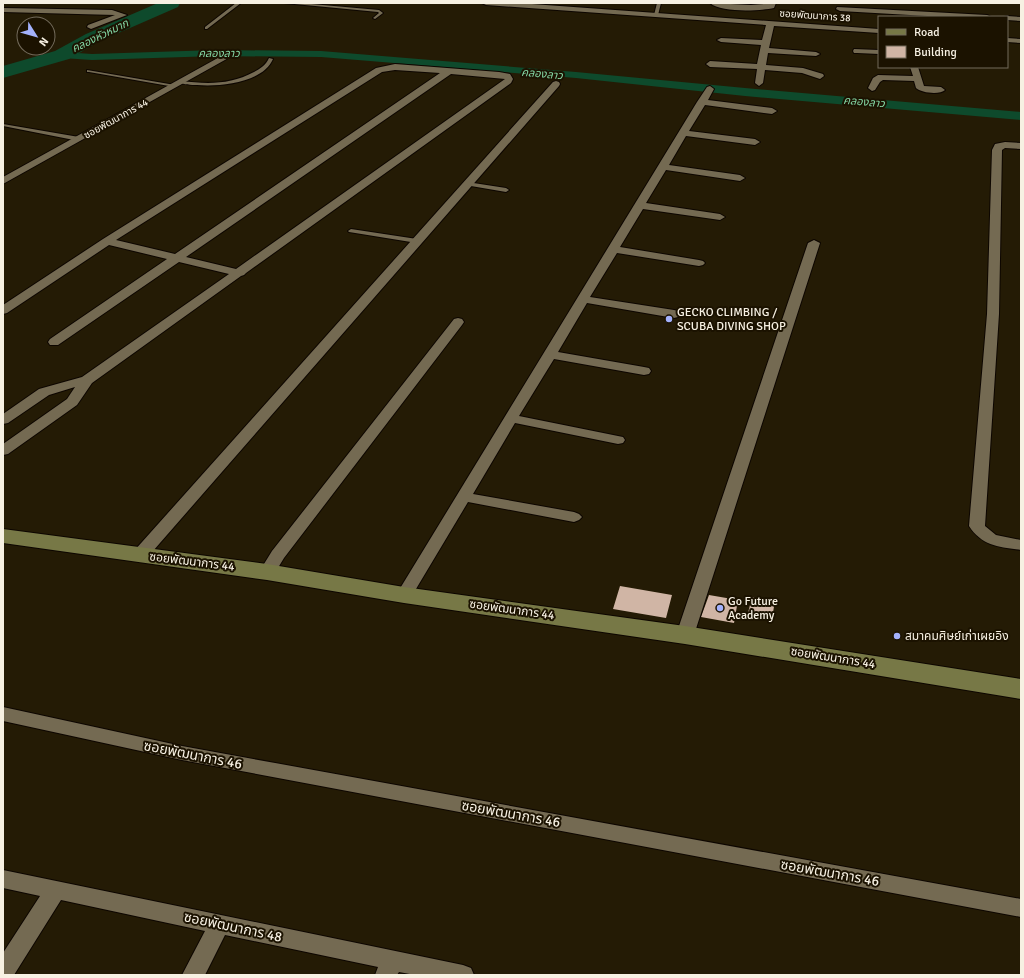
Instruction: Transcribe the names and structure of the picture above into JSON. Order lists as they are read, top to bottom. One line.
{"streets":{"street":["ซอยพัฒนาการ 38","ซอยพัฒนาการ 44","ซอยพัฒนาการ 46","ซอยพัฒนาการ 48"]},"water":["คลองหัวหมาก","คลองลาว"],"places":["GECKO CLIMBING / SCUBA DIVING SHOP","Go Future Academy","สมาคมศิษย์เก่าเผยอิง"],"legend":["Road","Building"],"north":"bottom right"}
